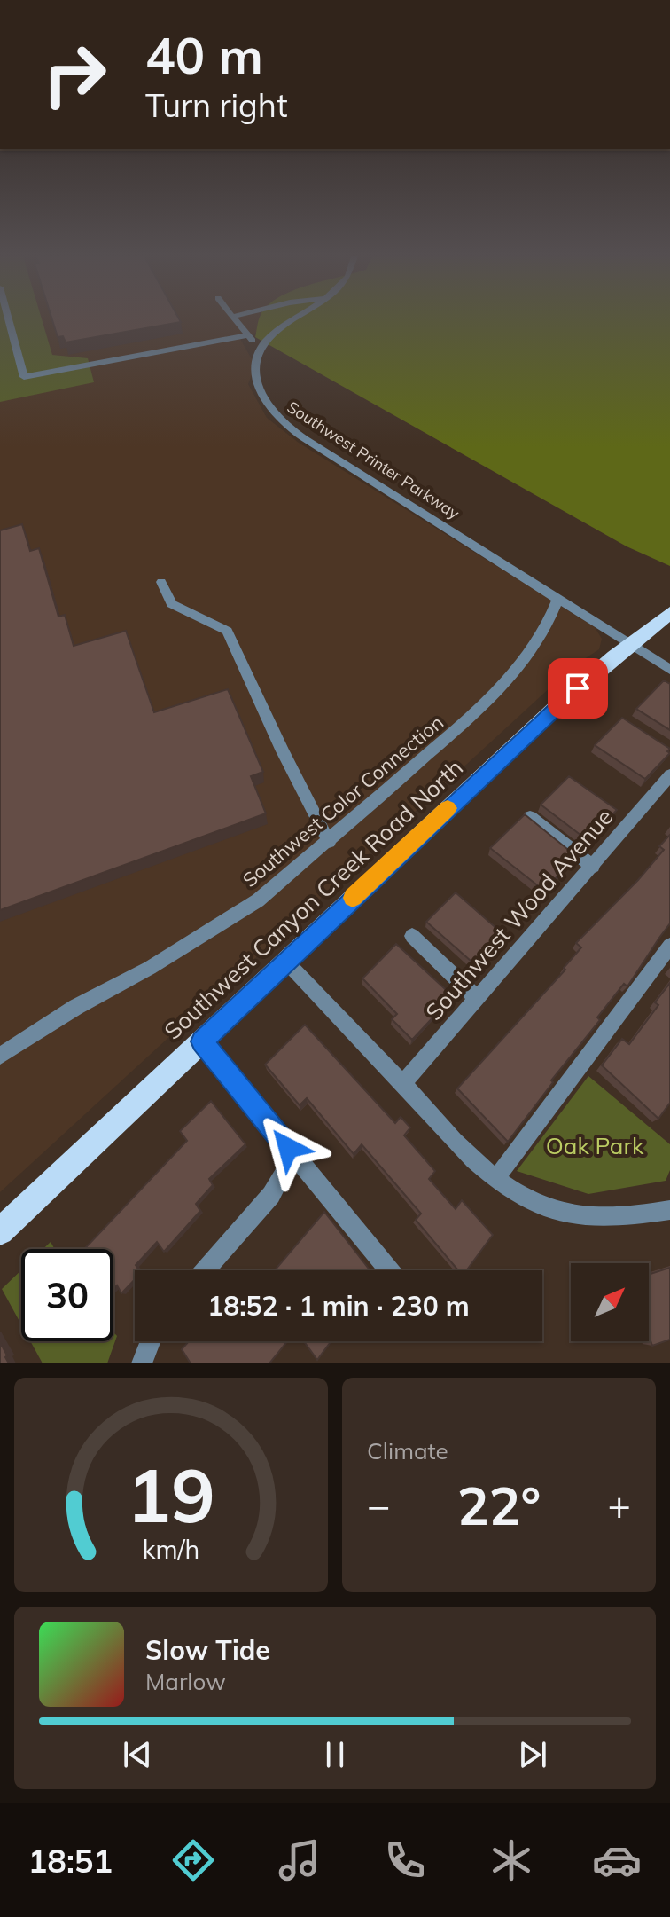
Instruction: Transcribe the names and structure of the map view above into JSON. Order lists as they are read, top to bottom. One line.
{"streets":{"main road":["Southwest Canyon Creek Road North"],"street":["Southwest Printer Parkway","Southwest Color Connection","Southwest Wood Avenue"]},"crossings":[["Southwest Printer Parkway","Southwest Color Connection"],["Southwest Printer Parkway","Southwest Canyon Creek Road North"]],"parks":["Oak Park"],"north":"top right","page":{"turn":["40 m","Turn right"],"limit":"30","trip":"18:52 · 1 min · 230 m","tile":"Climate","heat":["−","22°","+"],"song":["Slow Tide","Marlow"],"tabs":"18:51","gauge":["19","km/h"]}}
